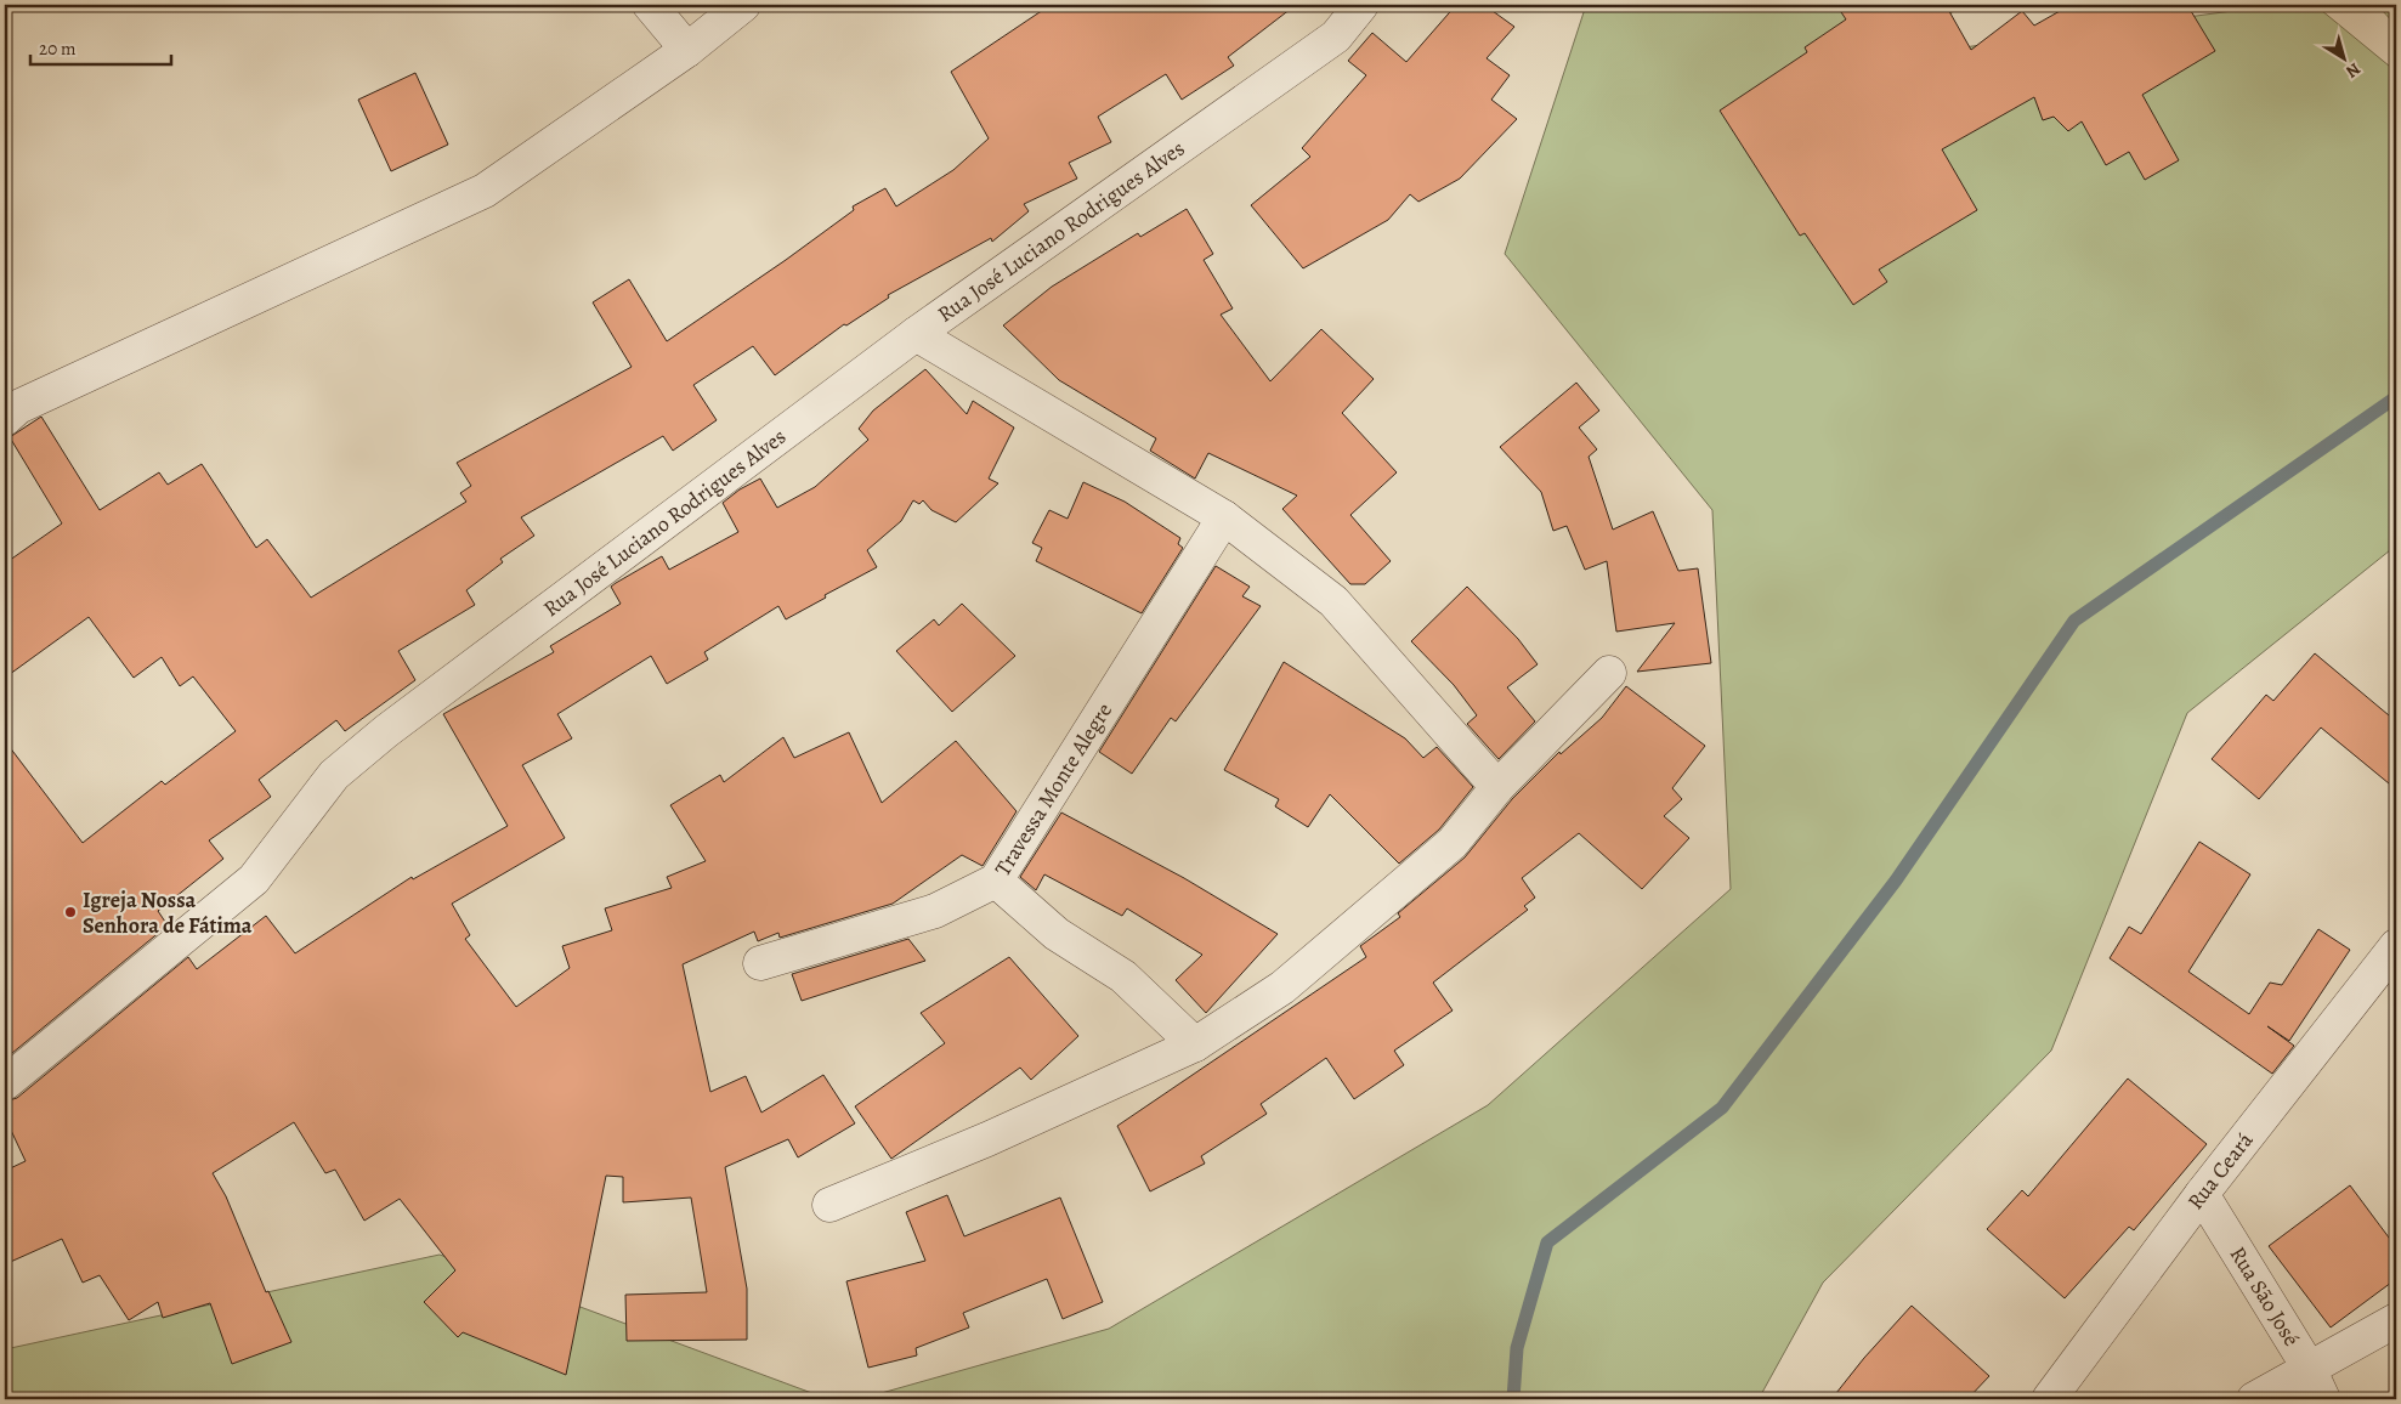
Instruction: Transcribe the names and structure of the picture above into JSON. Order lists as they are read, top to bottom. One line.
{"streets":{"street":["Rua José Luciano Rodrigues Alves","Travessa Monte Alegre","Rua Ceará","Rua São José"]},"crossings":[["Rua Ceará","Rua São José"]],"places":["Igreja Nossa Senhora de Fátima"],"scale_bar":"20 m","north":"bottom right"}
